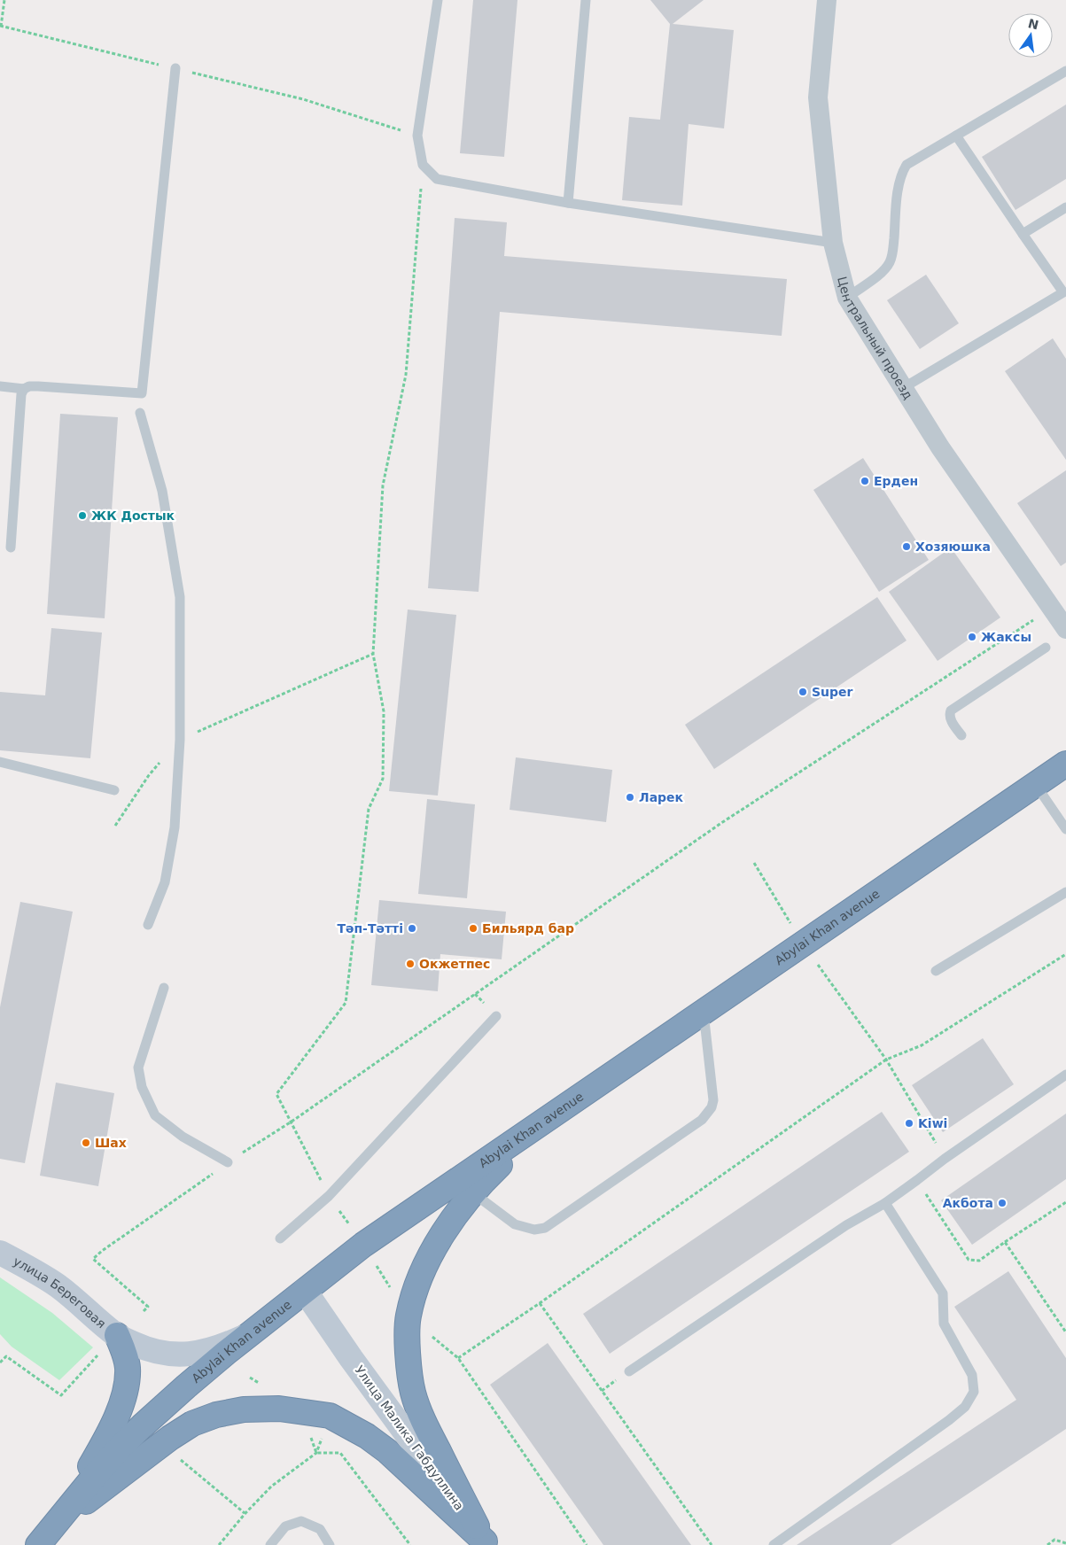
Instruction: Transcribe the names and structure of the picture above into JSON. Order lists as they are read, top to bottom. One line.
{"streets":{"highway":["Abylai Khan avenue"],"street":["Центральный проезд","улица Береговая","Улица Малика Габдуллина"]},"crossings":[["Abylai Khan avenue","улица Береговая"],["Abylai Khan avenue","Улица Малика Габдуллина"]],"places":["Ерден","ЖК Достык","Хозяюшка","Жаксы","Super","Ларек","Тәп-Тәтті","Бильярд бар","Окжетпес","Kiwi","Шах","Акбота"],"north":"top"}
